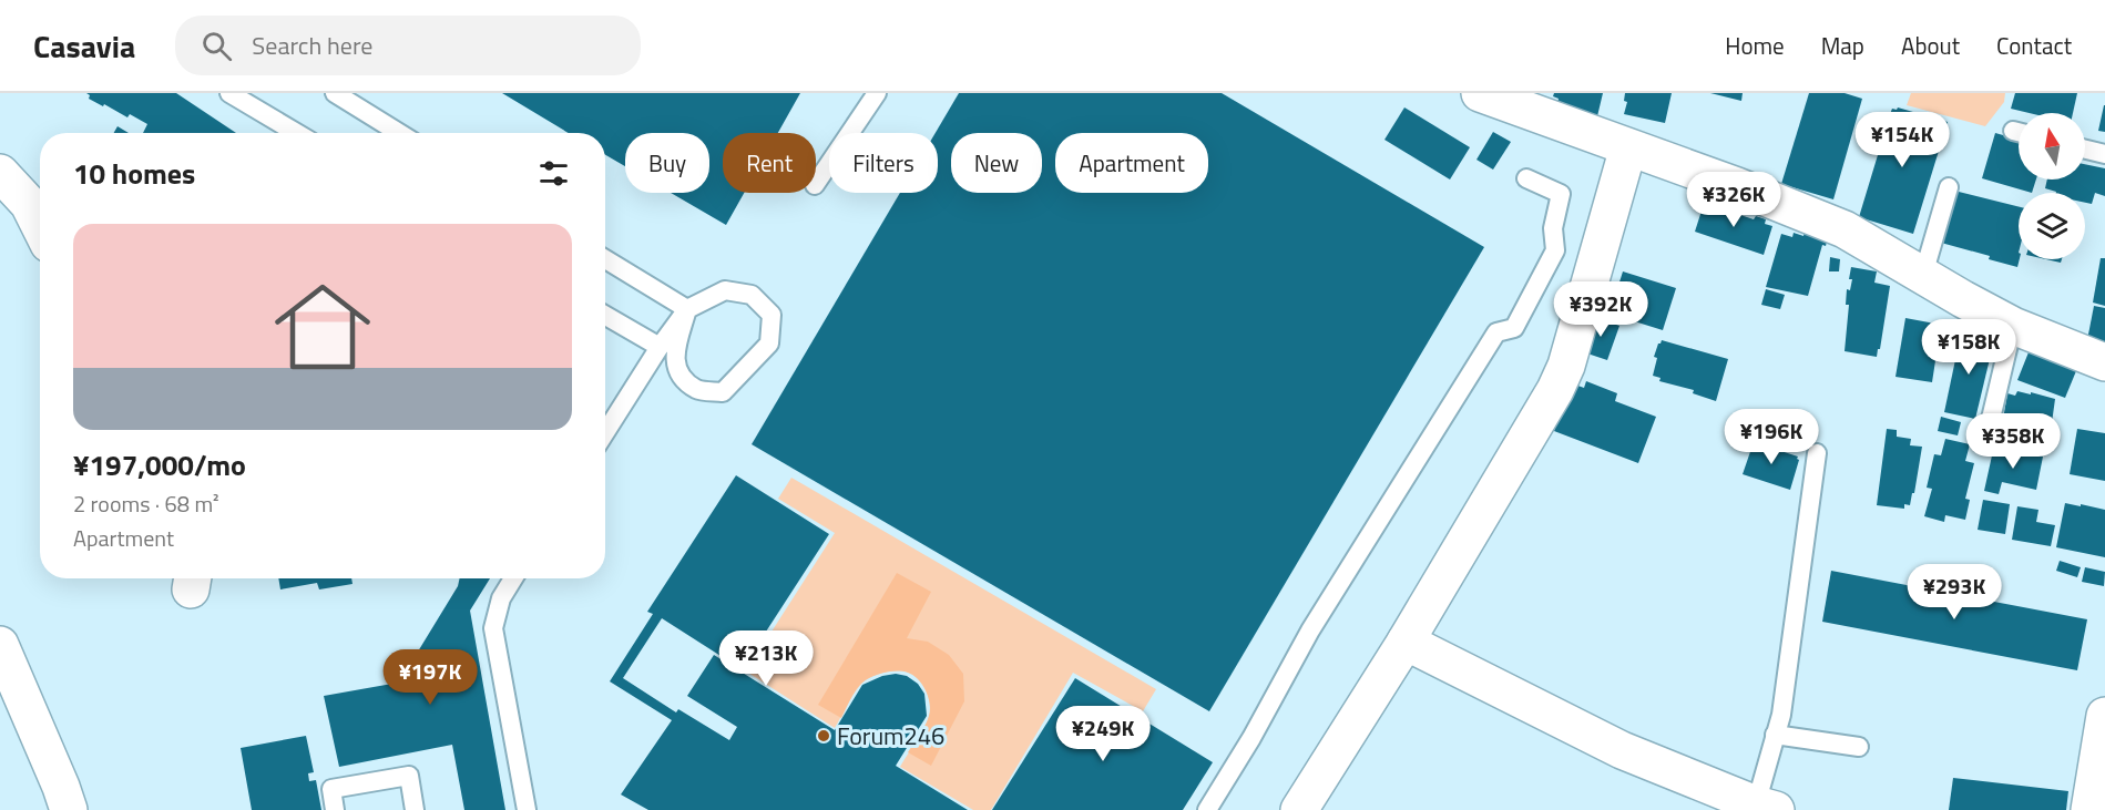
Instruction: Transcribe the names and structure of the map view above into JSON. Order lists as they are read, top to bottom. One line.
{"places":["Forum246"],"north":"top","page":{"header":"Casavia","search":"Search here","nav":["Home","Map","About","Contact"],"price":["¥154K","¥326K","¥392K","¥158K","¥196K","¥358K","¥293K","¥213K","¥197K","¥249K"],"chip":["Buy","Rent","Filters","New","Apartment"],"heading":"10 homes","list":[{"name":"¥197,000/mo","note":"2 rooms · 68 m² · Apartment"}]}}
